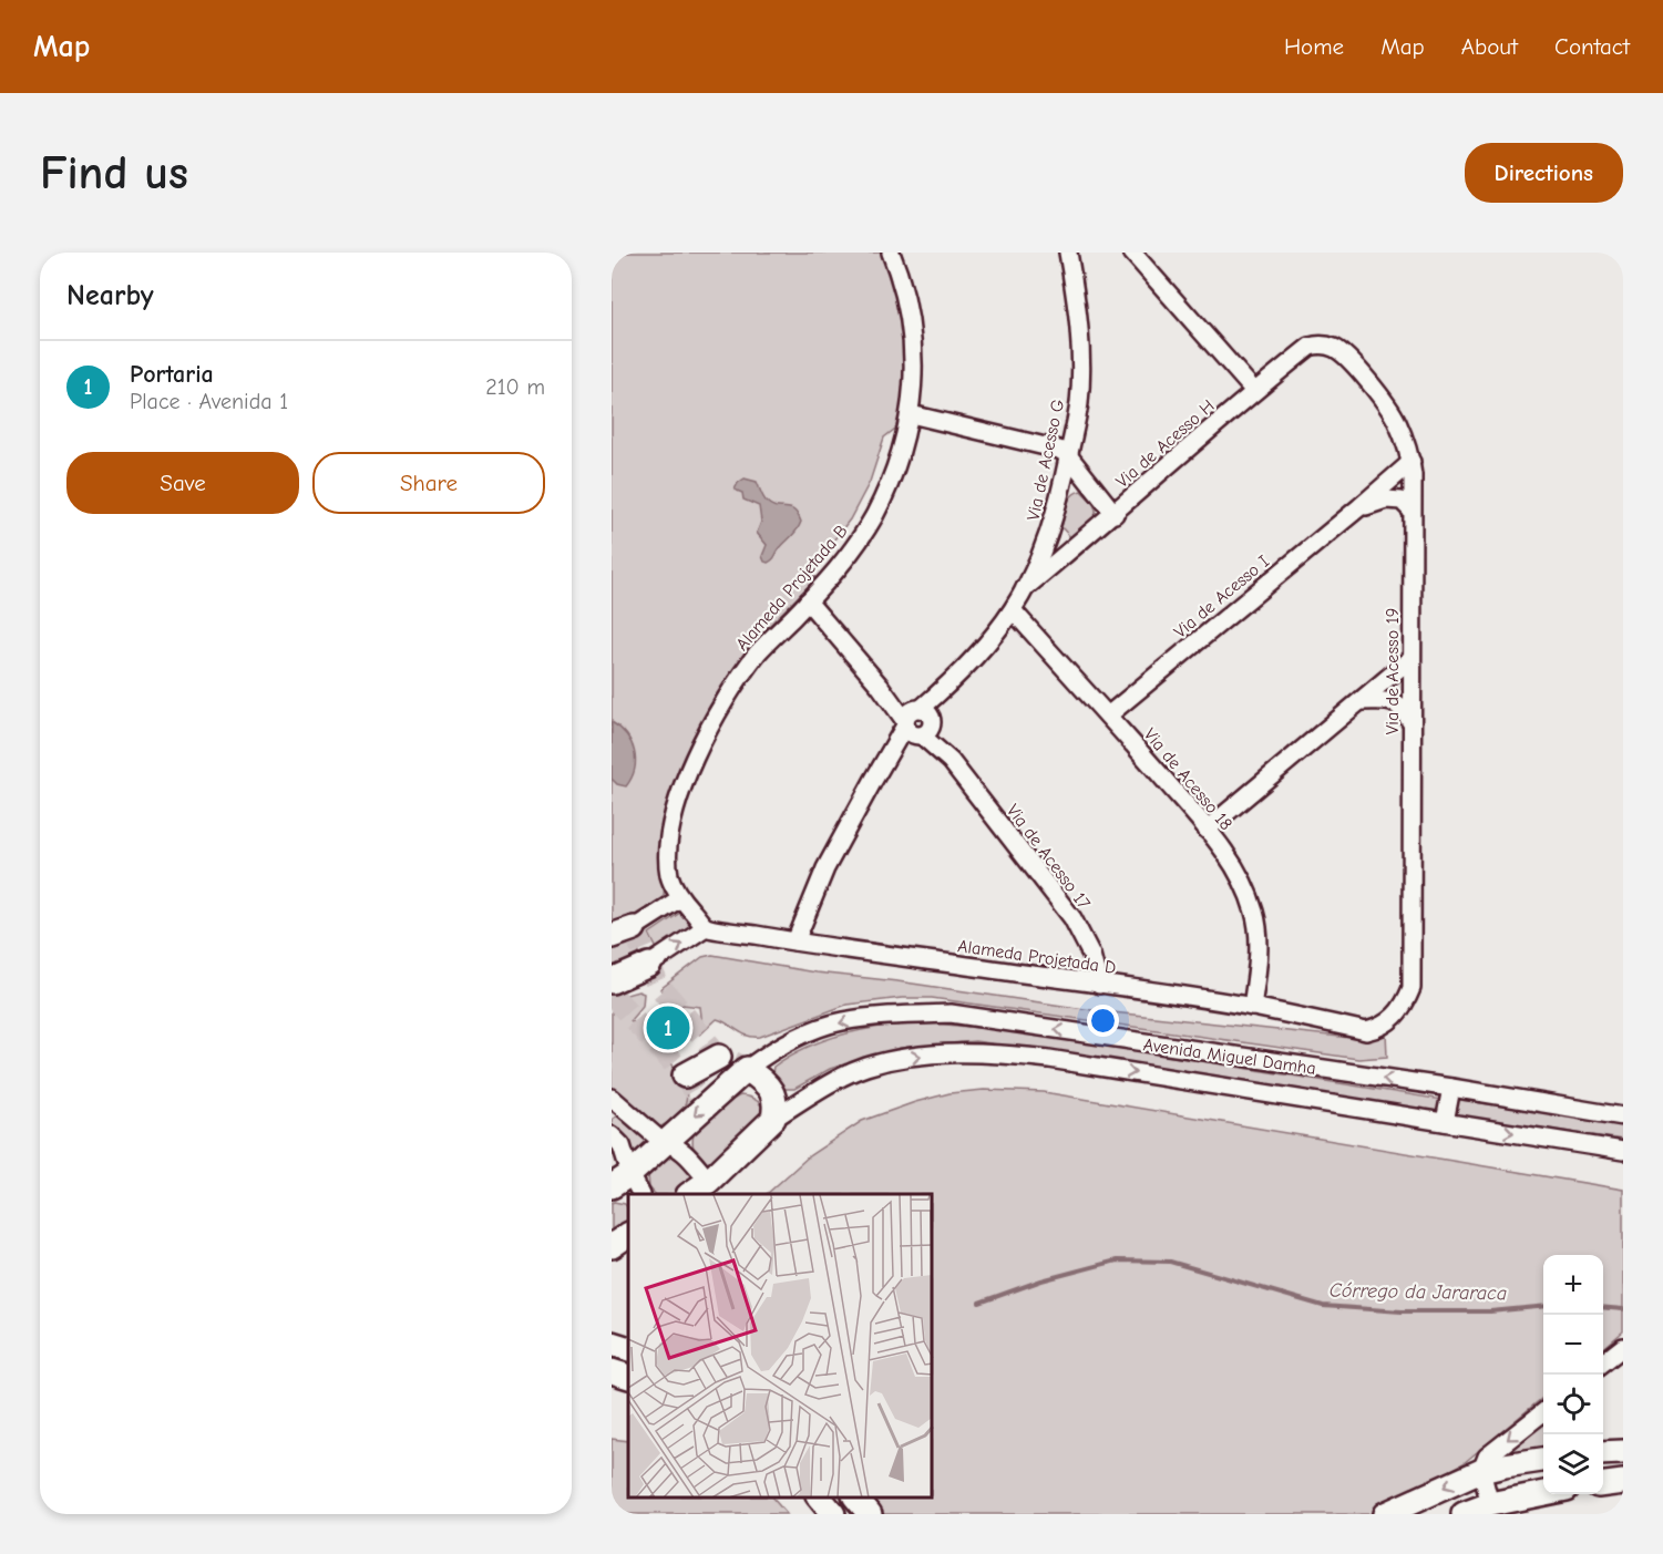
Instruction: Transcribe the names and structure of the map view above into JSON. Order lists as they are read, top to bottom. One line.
{"streets":{"street":["Via de Acesso H","Via de Acesso G","Alameda Projetada B","Via de Acesso I","Via de Acesso 19","Via de Acesso 18","Via de Acesso 17","Alameda Projetada D","Avenida Miguel Damha"]},"crossings":[["Via de Acesso H","Via de Acesso G"],["Via de Acesso H","Via de Acesso 19"],["Via de Acesso G","Via de Acesso 18"],["Via de Acesso G","Via de Acesso 17"],["Via de Acesso G","Alameda Projetada D"],["Alameda Projetada B","Via de Acesso 17"],["Via de Acesso I","Via de Acesso 19"],["Via de Acesso I","Via de Acesso 18"],["Via de Acesso 19","Alameda Projetada D"],["Via de Acesso 18","Alameda Projetada D"],["Via de Acesso 17","Alameda Projetada D"]],"water":["Córrego da Jararaca"],"page":{"header":"Map","nav":["Home","Map","About","Contact"],"buttons":["Directions",["Save","Share"]],"title":"Find us","heading":"Nearby","list":[{"mark":"1","name":"Portaria","note":"Place · Avenida 1","value":"210 m"}],"pins":"1","map_buttons":["+","−"]}}
